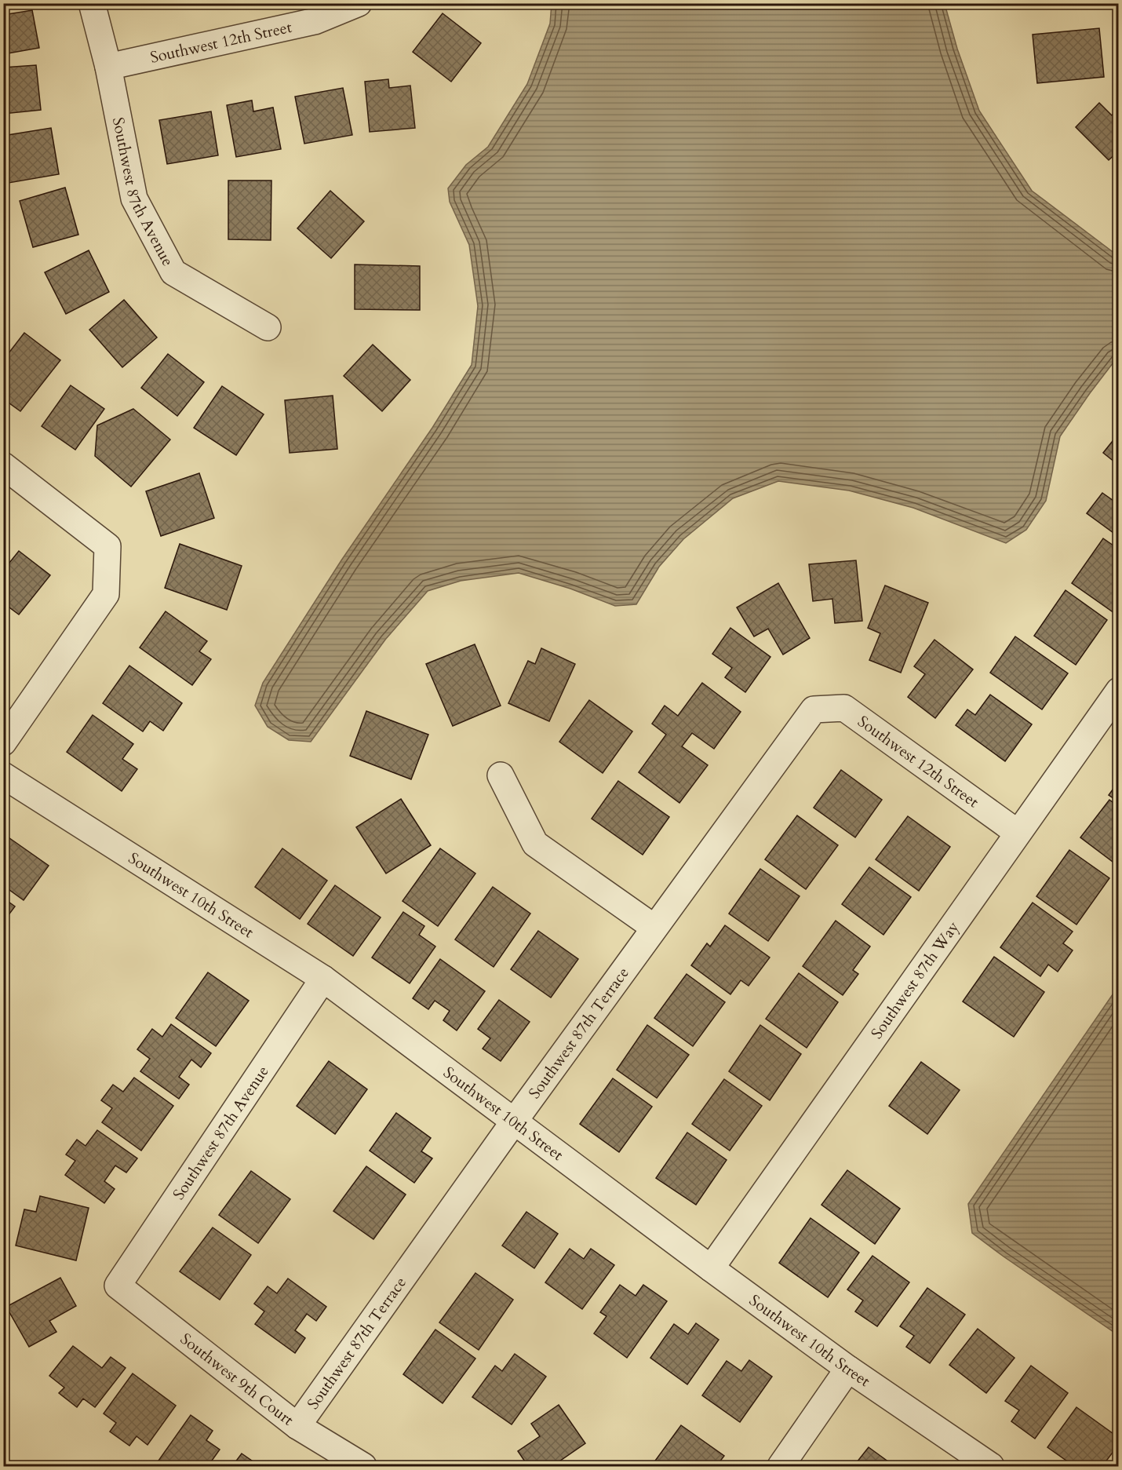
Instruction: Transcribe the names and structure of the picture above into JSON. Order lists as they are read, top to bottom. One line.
{"streets":{"street":["Southwest 12th Street","Southwest 87th Avenue","Southwest 10th Street","Southwest 87th Way","Southwest 87th Terrace","Southwest 9th Court"]},"crossings":[["Southwest 12th Street","Southwest 87th Avenue"],["Southwest 12th Street","Southwest 87th Way"],["Southwest 12th Street","Southwest 87th Terrace"],["Southwest 87th Avenue","Southwest 10th Street"],["Southwest 87th Avenue","Southwest 9th Court"],["Southwest 10th Street","Southwest 87th Way"],["Southwest 10th Street","Southwest 87th Terrace"],["Southwest 87th Terrace","Southwest 9th Court"]]}
